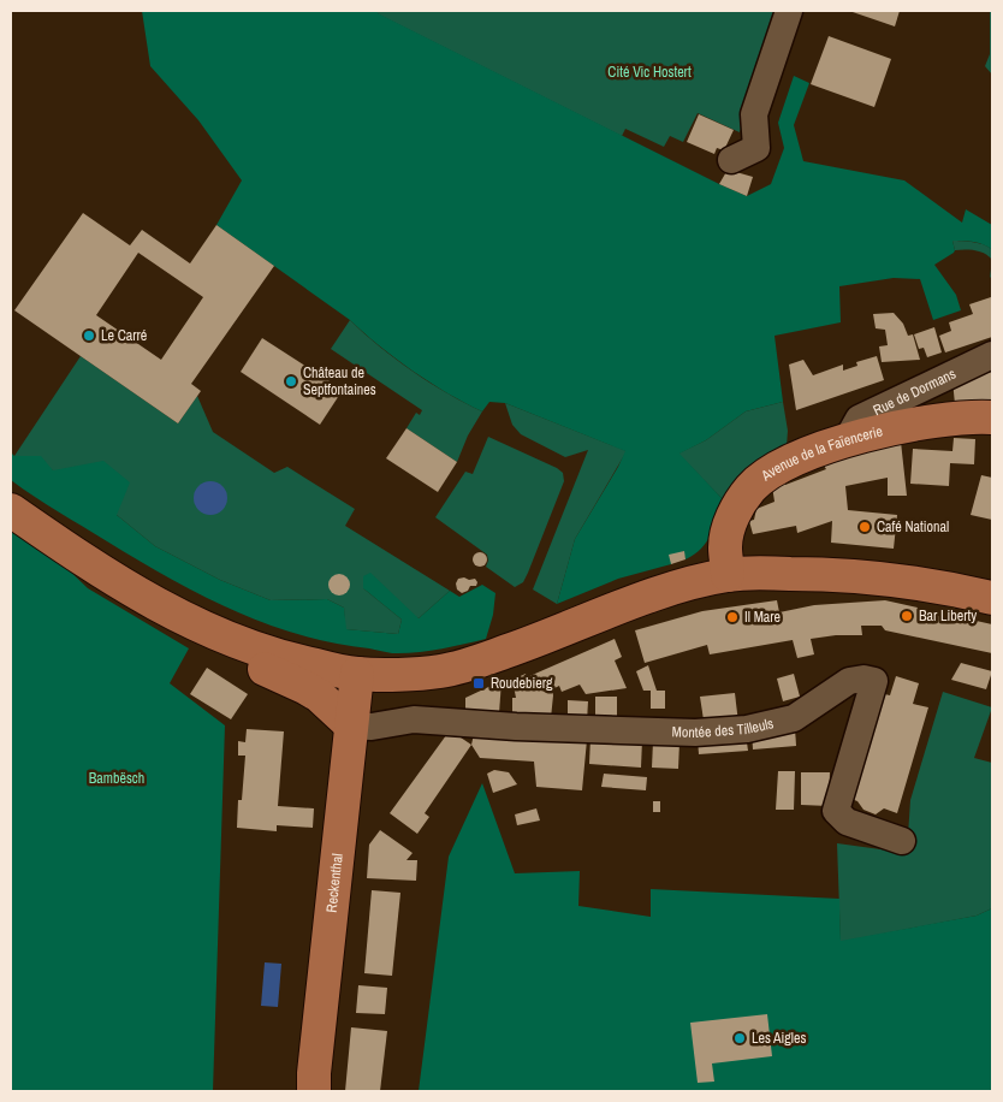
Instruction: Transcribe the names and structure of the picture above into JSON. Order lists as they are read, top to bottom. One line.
{"streets":{"main road":["Avenue de la Faïencerie","Reckenthal"],"street":["Rue de Dormans","Montée des Tilleuls"]},"crossings":[["Rue de Dormans","Avenue de la Faïencerie"],["Montée des Tilleuls","Reckenthal"]],"parks":["Cité Vic Hostert","Bambësch"],"places":{"other":["Le Carré","Château de Septfontaines","Café National","Bar Liberty","Il Mare","Les Aigles"],"transit":["Roudebierg"]}}
